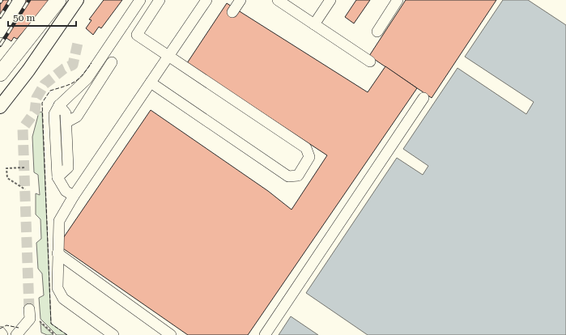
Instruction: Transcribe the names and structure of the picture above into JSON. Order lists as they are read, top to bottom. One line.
{"scale_bar":"50 m"}
